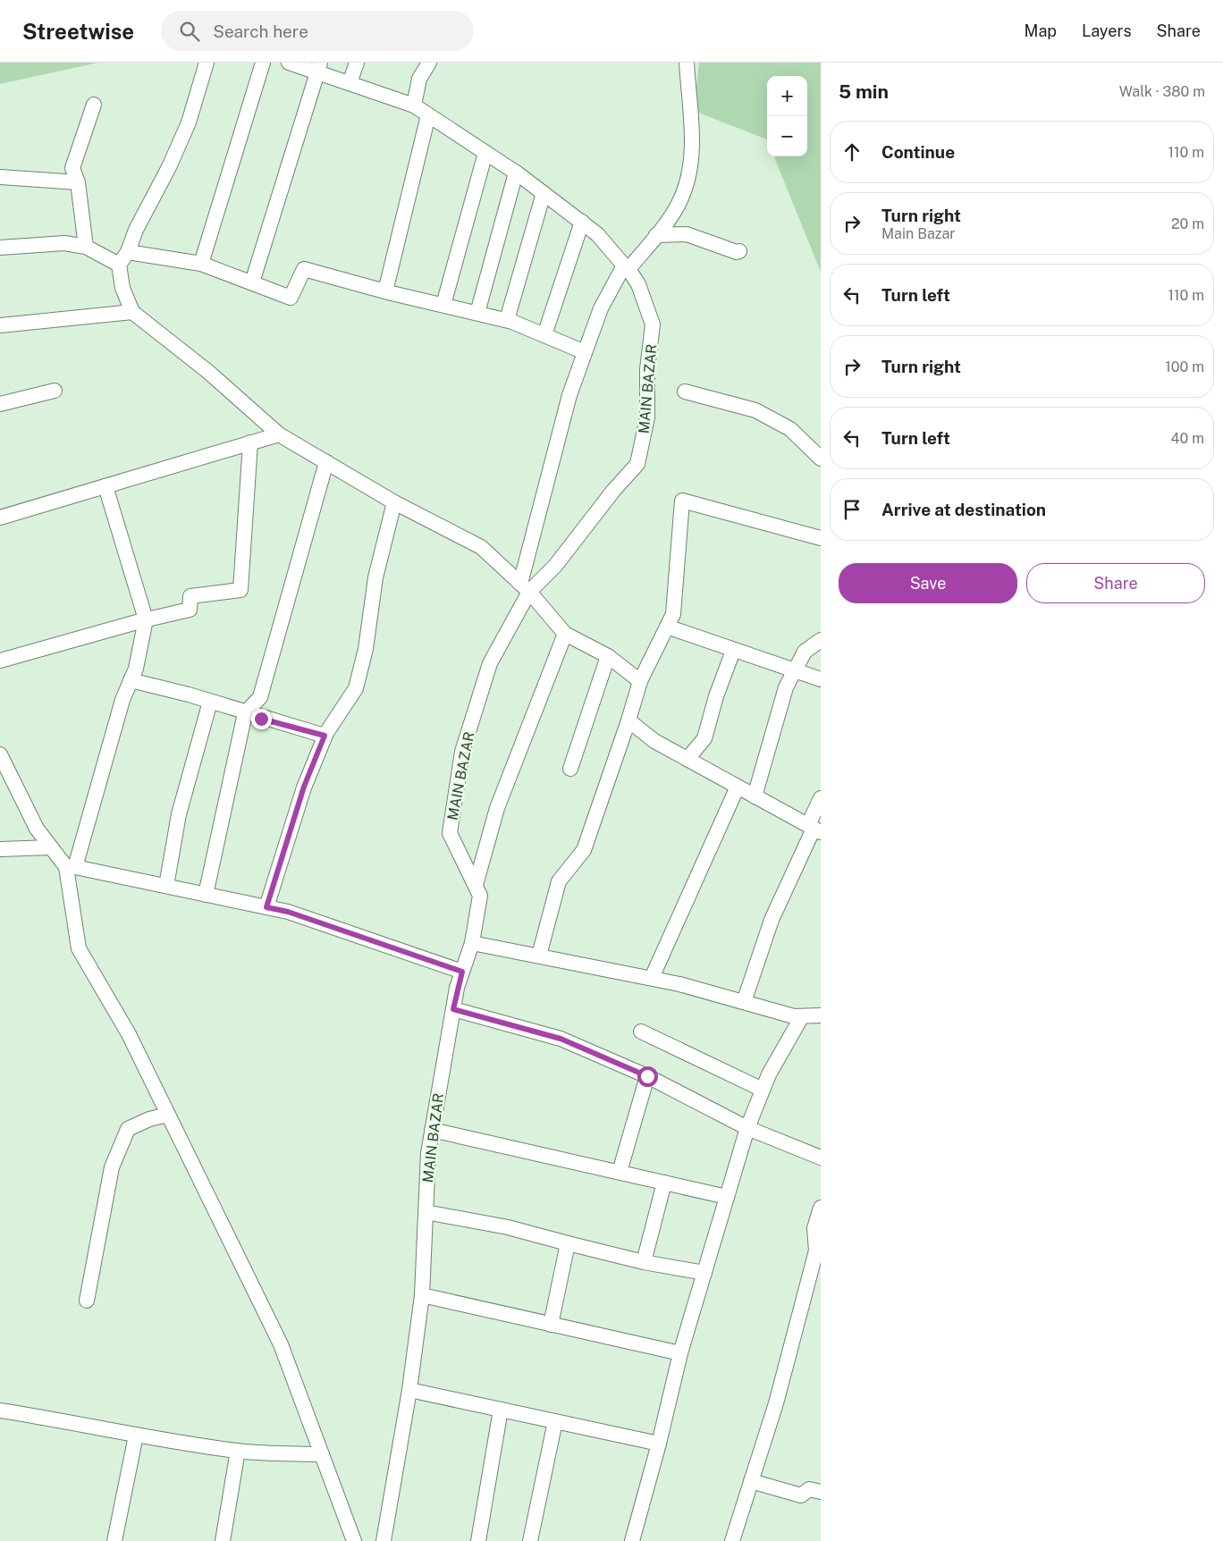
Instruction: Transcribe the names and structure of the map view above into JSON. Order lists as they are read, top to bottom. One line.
{"streets":{"street":["MAIN BAZAR"]},"page":{"header":"Streetwise","search":"Search here","nav":["Map","Layers","Share"],"heading":["5 min","Walk · 380 m"],"map_buttons":["+","−"],"list":[["Continue","110 m"],["Turn right","Main Bazar","20 m"],["Turn left","110 m"],["Turn right","100 m"],["Turn left","40 m"],"Arrive at destination"],"buttons":["Save","Share"]}}
